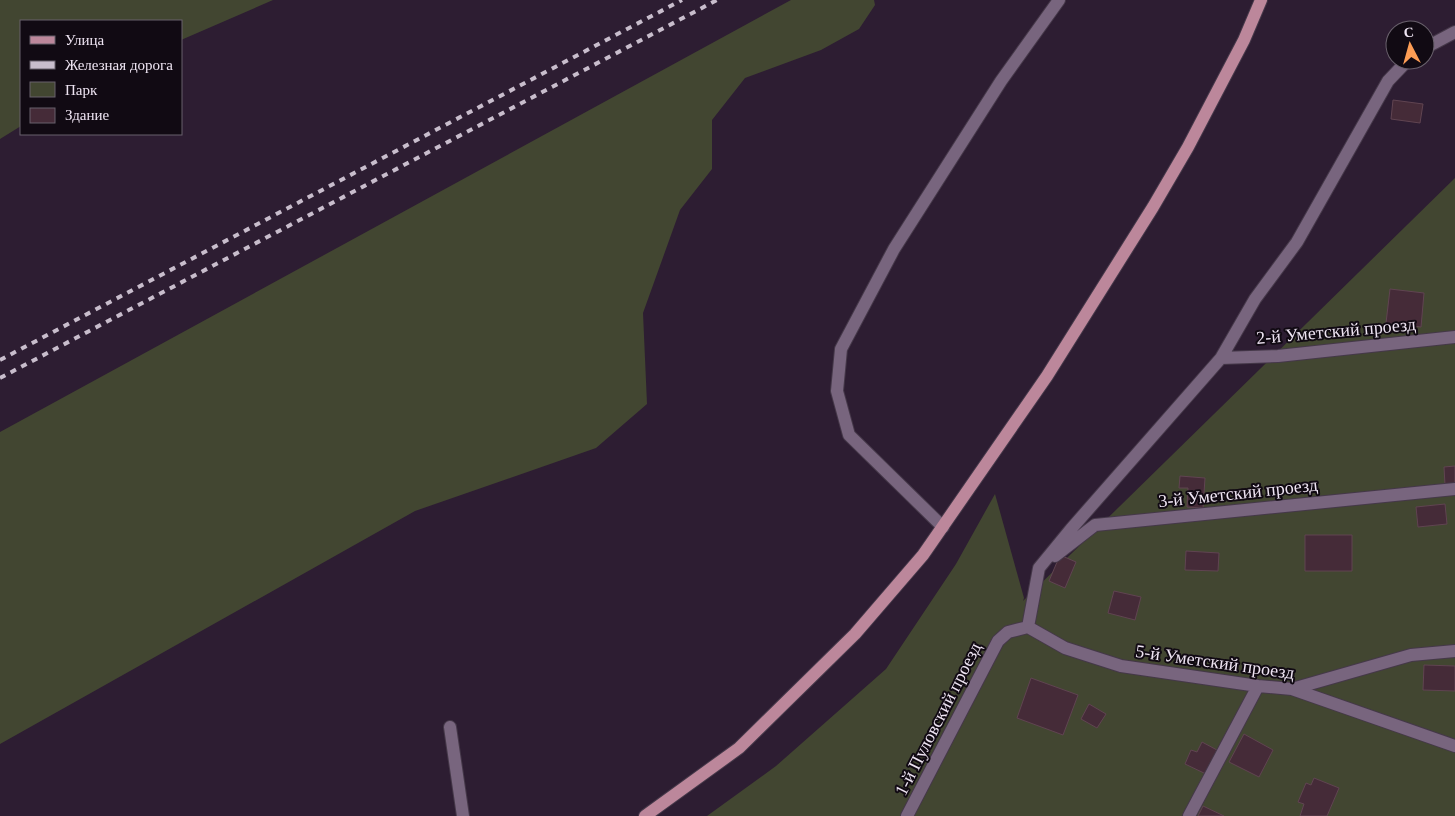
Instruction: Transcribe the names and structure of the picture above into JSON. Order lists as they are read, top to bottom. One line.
{"streets":{"lane":["2-й Уметский проезд","3-й Уметский проезд","5-й Уметский проезд","1-й Пуловский проезд"]},"crossings":[["5-й Уметский проезд","1-й Пуловский проезд"]],"legend":["Улица","Железная дорога","Парк","Здание"],"north":"top"}
